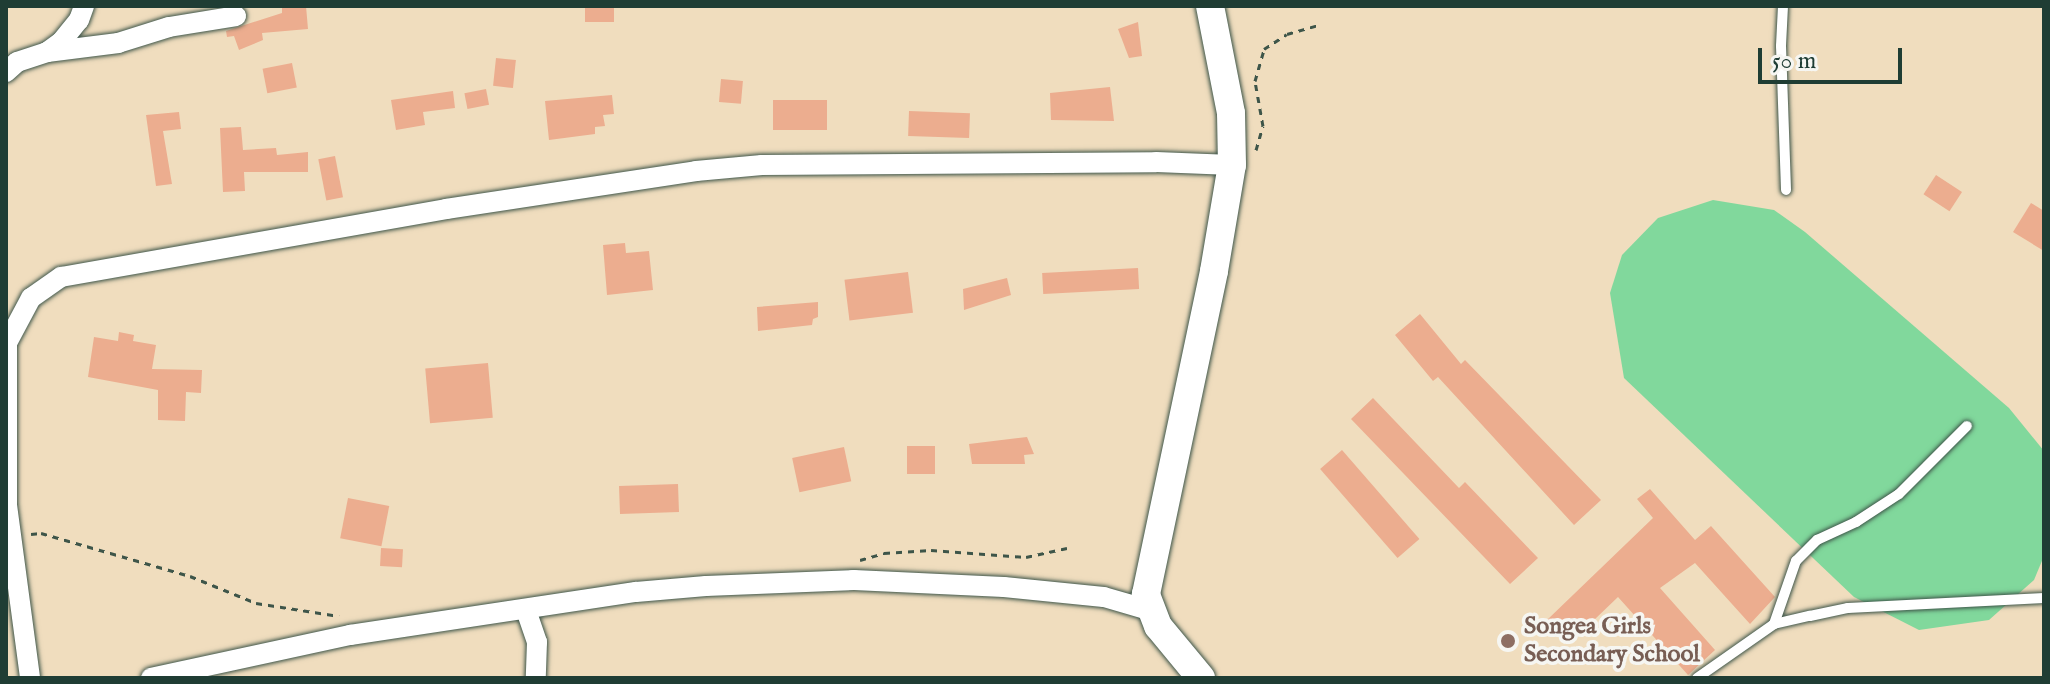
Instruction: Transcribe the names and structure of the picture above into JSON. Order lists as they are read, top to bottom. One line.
{"places":["Songea Girls Secondary School"],"scale_bar":"50 m"}
